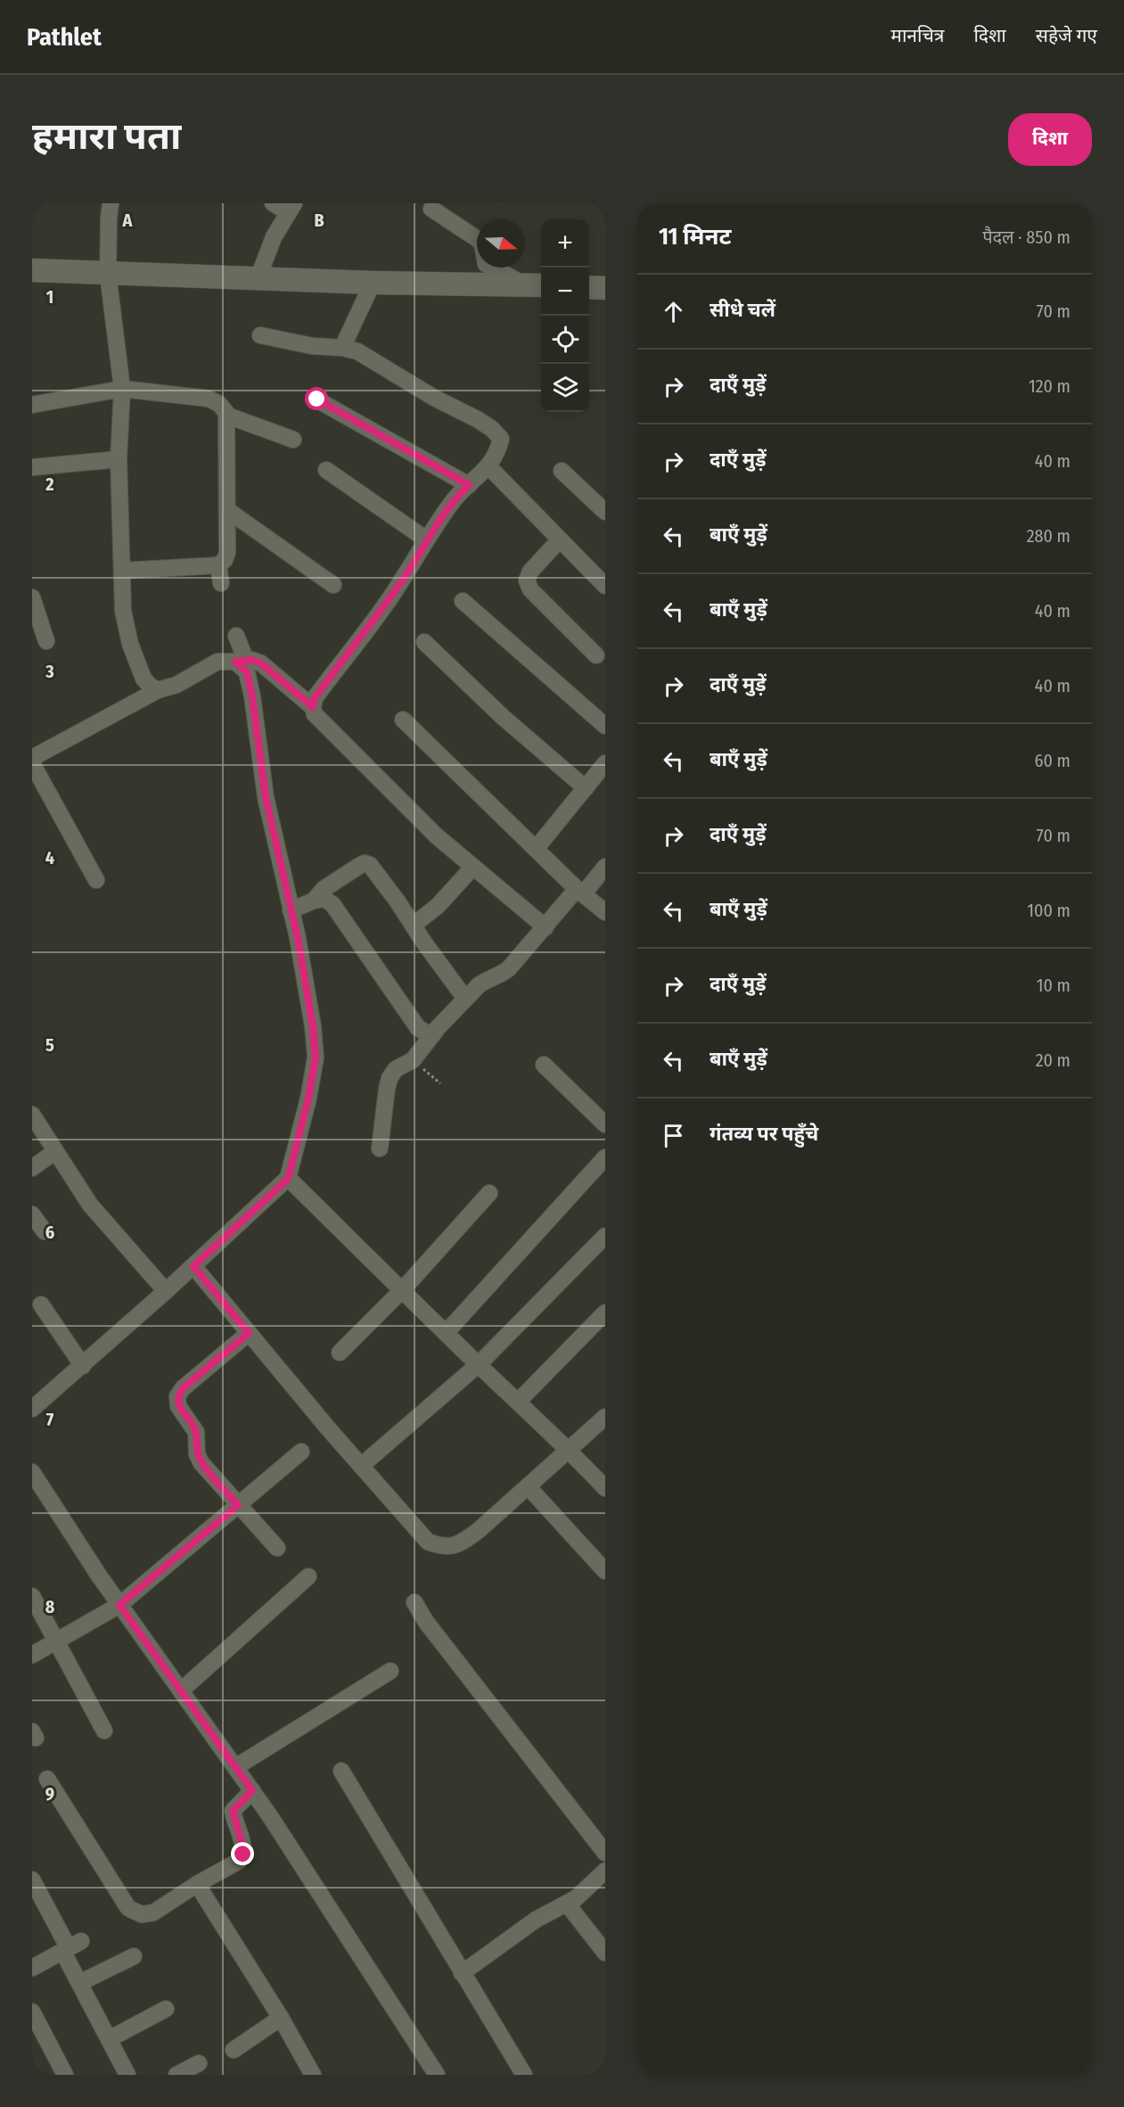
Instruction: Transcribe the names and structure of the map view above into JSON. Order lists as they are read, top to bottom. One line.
{"north":"right","page":{"header":"Pathlet","nav":["मानचित्र","दिशा","सहेजे गए"],"buttons":"दिशा","title":"हमारा पता","heading":["11 मिनट","पैदल · 850 m"],"map_buttons":["+","−"],"list":[["सीधे चलें","70 m"],["दाएँ मुड़ें","120 m"],["दाएँ मुड़ें","40 m"],["बाएँ मुड़ें","280 m"],["बाएँ मुड़ें","40 m"],["दाएँ मुड़ें","40 m"],["बाएँ मुड़ें","60 m"],["दाएँ मुड़ें","70 m"],["बाएँ मुड़ें","100 m"],["दाएँ मुड़ें","10 m"],["बाएँ मुड़ें","20 m"],"गंतव्य पर पहुँचे"]},"grid":{"columns":["A","B"],"rows":["1","2","3","4","5","6","7","8","9"]}}
